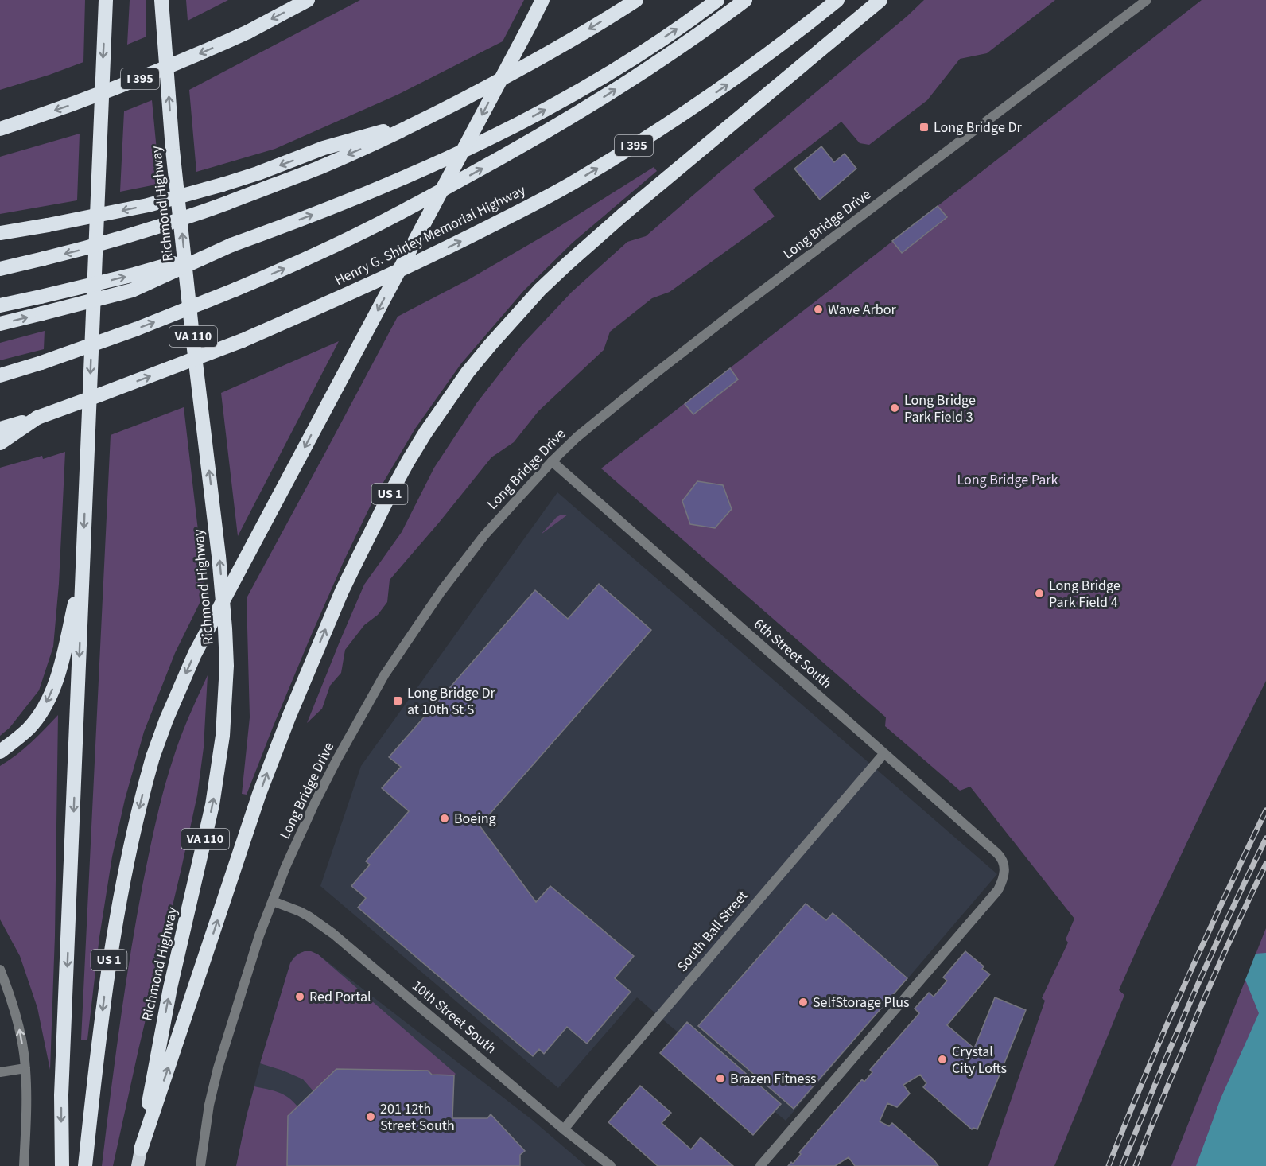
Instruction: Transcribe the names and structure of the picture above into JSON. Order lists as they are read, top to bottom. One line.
{"streets":{"highway":["I 395","Richmond Highway","Henry G. Shirley Memorial Highway","VA 110","US 1"],"street":["Long Bridge Drive","6th Street South","South Ball Street","10th Street South"]},"crossings":[["Richmond Highway","US 1"],["Long Bridge Drive","6th Street South"],["Long Bridge Drive","10th Street South"],["6th Street South","South Ball Street"],["South Ball Street","10th Street South"]],"parks":["Long Bridge Park"],"places":{"transit":["Long Bridge Dr","Long Bridge Dr at 10th St S"],"other":["Wave Arbor","Long Bridge Park Field 3","Long Bridge Park Field 4","Boeing","Red Portal","SelfStorage Plus","Crystal City Lofts","Brazen Fitness","201 12th Street South"]}}
